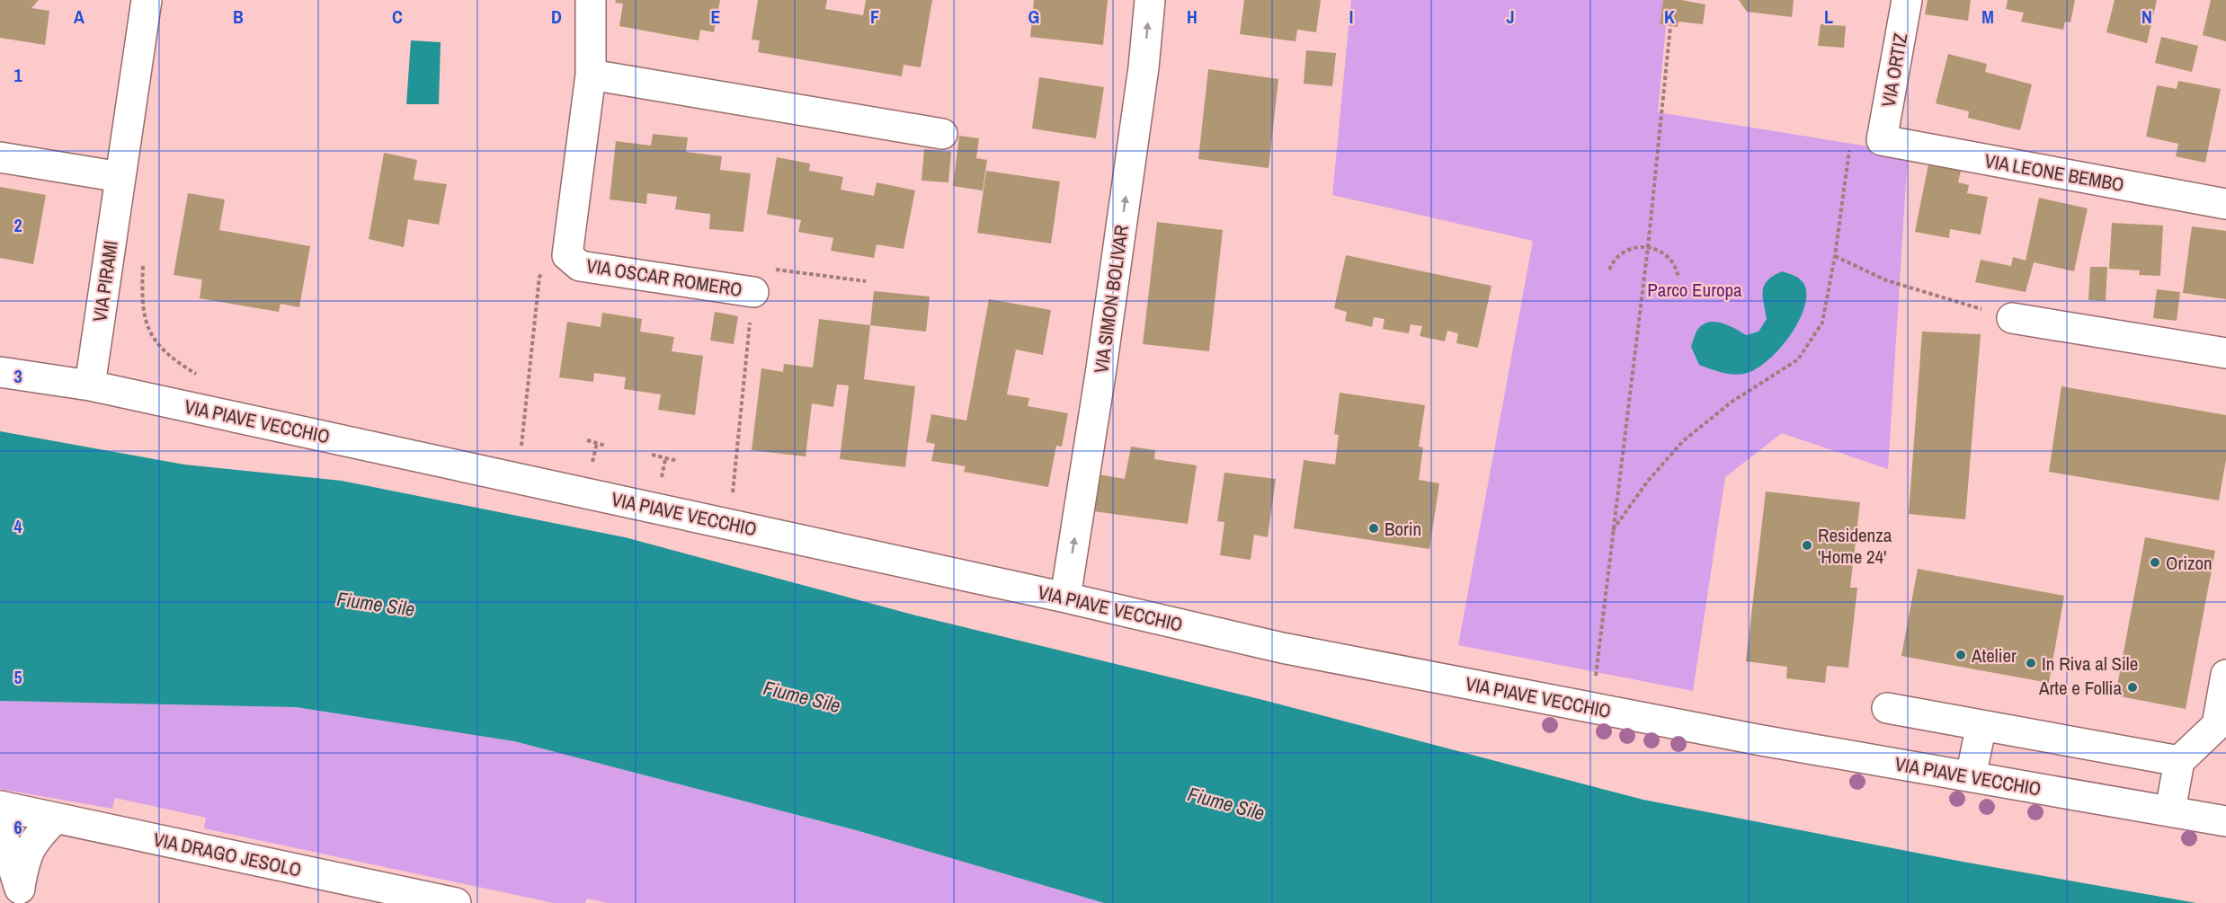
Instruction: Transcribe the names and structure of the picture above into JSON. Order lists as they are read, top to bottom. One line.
{"streets":{"street":["VIA ORTIZ","VIA LEONE BEMBO","VIA OSCAR ROMERO","VIA PIRAMI","VIA SIMON BOLIVAR","VIA PIAVE VECCHIO","VIA DRAGO JESOLO"]},"crossings":[["VIA ORTIZ","VIA LEONE BEMBO"],["VIA PIRAMI","VIA PIAVE VECCHIO"],["VIA SIMON BOLIVAR","VIA PIAVE VECCHIO"]],"one_way":["VIA SIMON BOLIVAR"],"water":["Fiume Sile"],"parks":["Parco Europa"],"places":["Borin","Residenza 'Home 24'","Orizon","Atelier","In Riva al Sile","Arte e Follia"],"grid":{"columns":["A","B","C","D","E","F","G","H","I","J","K","L","M","N"],"rows":["1","2","3","4","5","6"]}}
